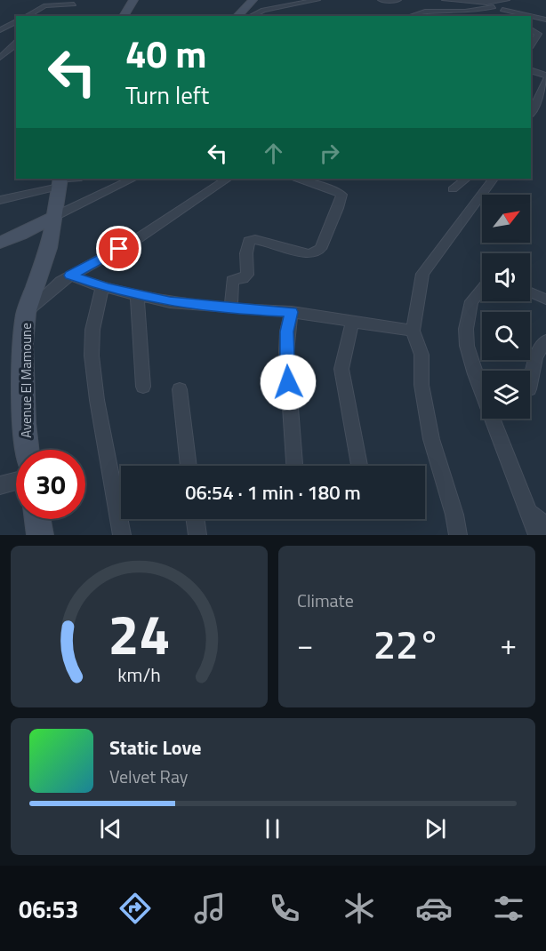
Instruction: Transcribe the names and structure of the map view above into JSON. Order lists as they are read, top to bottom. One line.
{"streets":{"street":["Avenue El Mamoune"]},"north":"top right","page":{"turn":["40 m","Turn left"],"limit":"30","trip":"06:54 · 1 min · 180 m","tile":"Climate","heat":["−","22°","+"],"song":["Static Love","Velvet Ray"],"tabs":"06:53","gauge":["24","km/h"]}}
